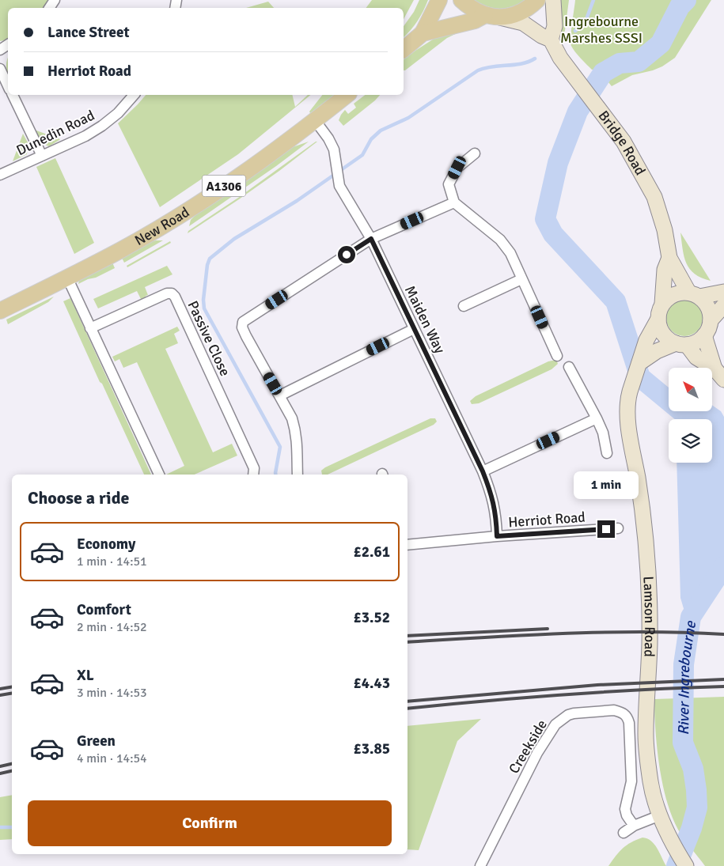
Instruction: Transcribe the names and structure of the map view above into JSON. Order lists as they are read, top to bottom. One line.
{"streets":{"main road":["Bridge Road","A1306","New Road","Lamson Road"],"street":["Dunedin Road","Maiden Way","Passive Close","Herriot Road","Creekside"]},"crossings":[["Bridge Road","Lamson Road"],["New Road","Maiden Way"],["Maiden Way","Herriot Road"]],"water":["River Ingrebourne"],"parks":["Ingrebourne Marshes SSSI"],"north":"top left","page":{"banner":["Lance Street","Herriot Road"],"bubble":"1 min","heading":"Choose a ride","list":[{"name":"Economy","note":"1 min · 14:51","value":"£2.61"},{"name":"Comfort","note":"2 min · 14:52","value":"£3.52"},{"name":"XL","note":"3 min · 14:53","value":"£4.43"},{"name":"Green","note":"4 min · 14:54","value":"£3.85"}],"buttons":"Confirm"}}
